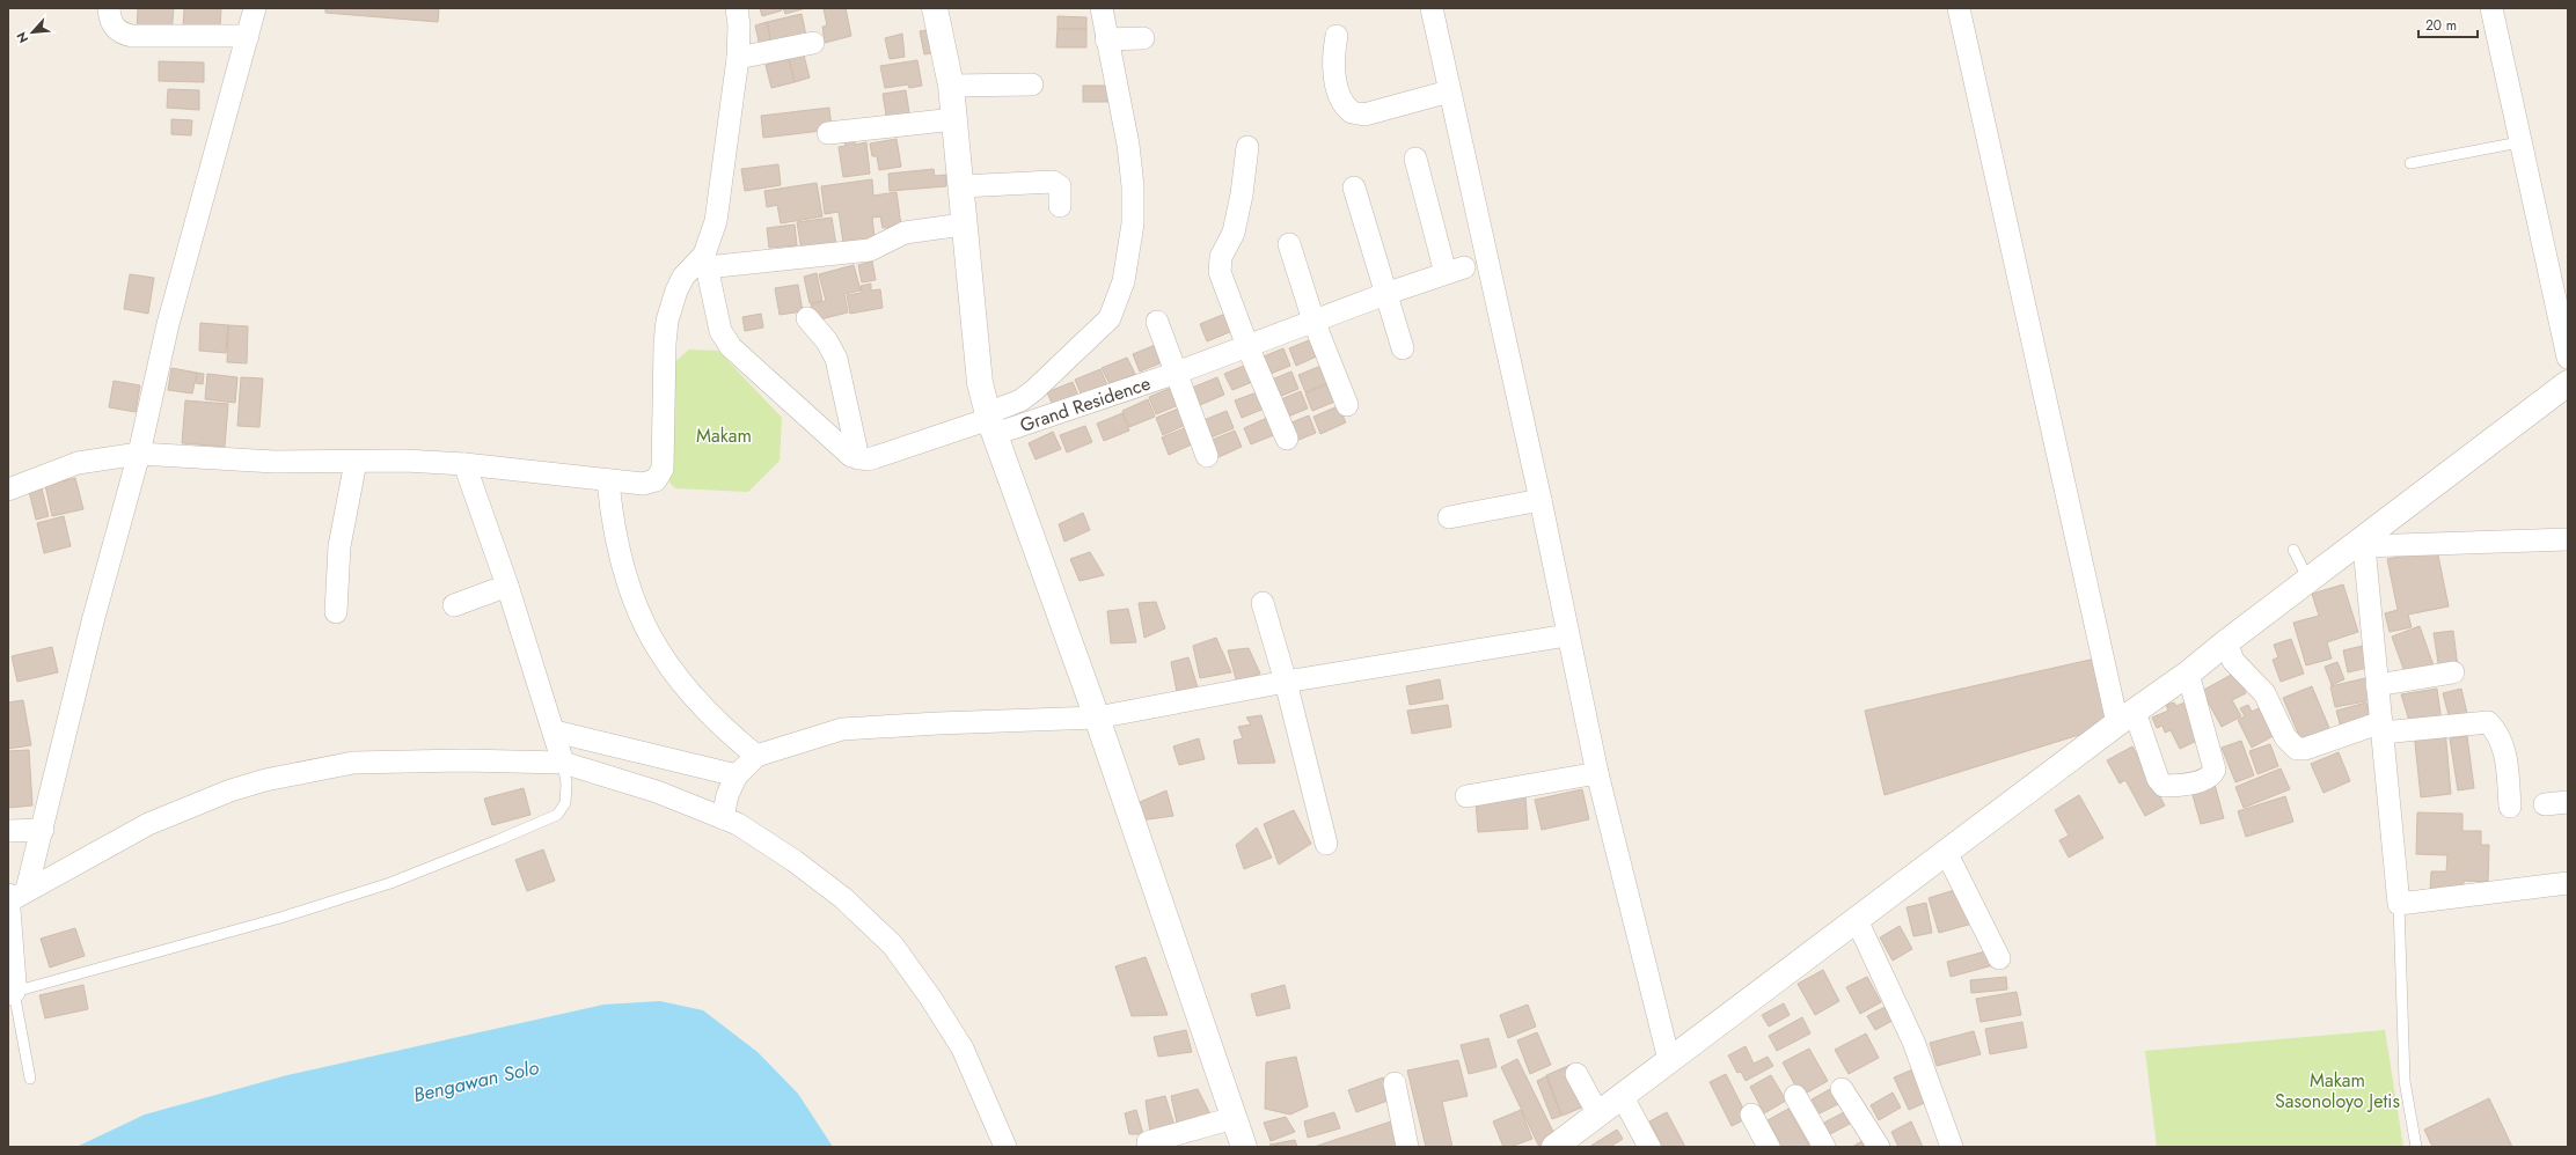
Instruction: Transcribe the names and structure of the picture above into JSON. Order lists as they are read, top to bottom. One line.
{"streets":{"street":["Grand Residence"]},"water":["Bengawan Solo"],"parks":["Makam","Makam Sasonoloyo Jetis"],"scale_bar":"20 m","north":"bottom left"}
